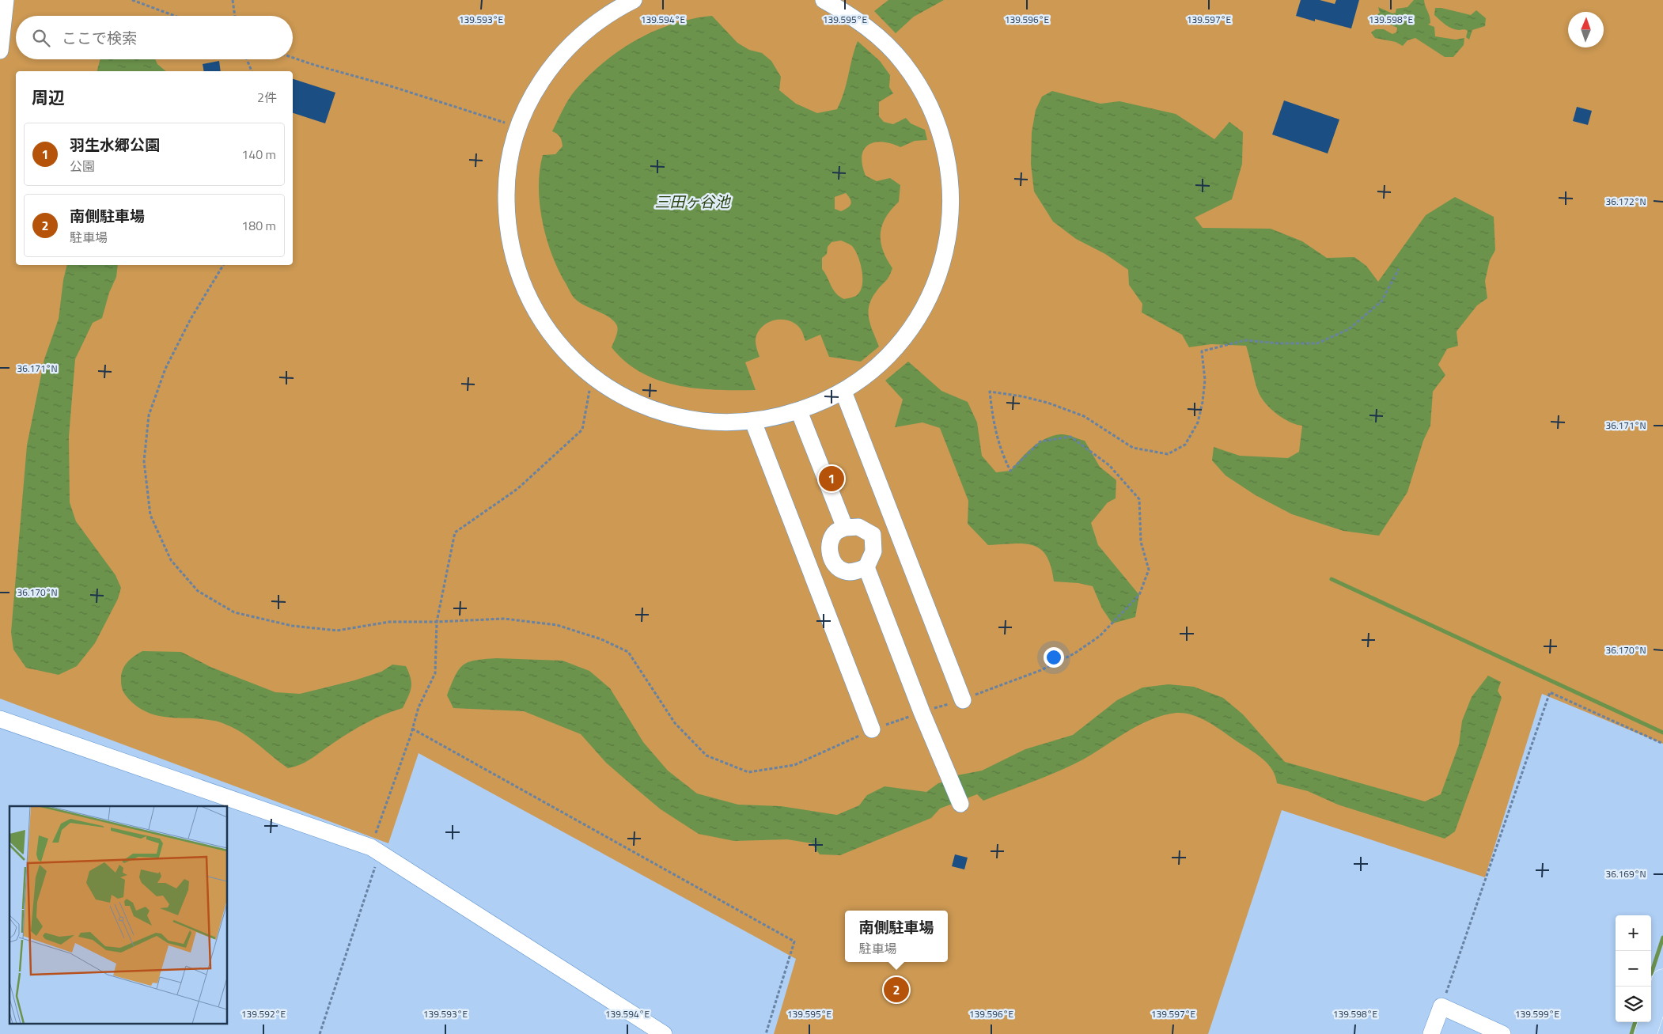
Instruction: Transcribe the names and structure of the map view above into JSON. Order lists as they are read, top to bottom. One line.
{"water":["三田ヶ谷池"],"north":"top","page":{"search":"ここで検索","heading":["周辺","2件"],"list":[{"mark":"1","name":"羽生水郷公園","note":"公園","value":"140 m"},{"mark":"2","name":"南側駐車場","note":"駐車場","value":"180 m"}],"pins":["1","2"],"popup":["南側駐車場","駐車場"],"map_buttons":["+","−"]},"coordinates":["139.593°E","139.594°E","139.595°E","139.596°E","139.597°E","139.598°E","36.172°N","36.171°N","36.170°N","36.169°N","139.592°E","139.599°E"]}
